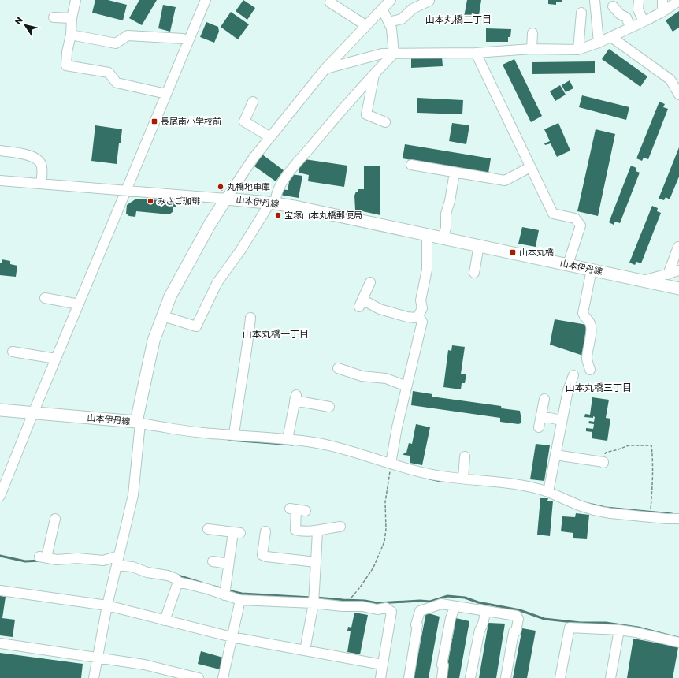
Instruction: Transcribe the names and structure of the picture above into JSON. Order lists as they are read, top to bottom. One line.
{"streets":{"main road":["山本伊丹線"]},"districts":["山本丸橋二丁目","山本丸橋一丁目","山本丸橋三丁目"],"places":{"transit":["長尾南小学校前","山本丸橋"],"other":["丸橋地車庫","みさご珈琲","宝塚山本丸橋郵便局"]},"north":"top left"}
